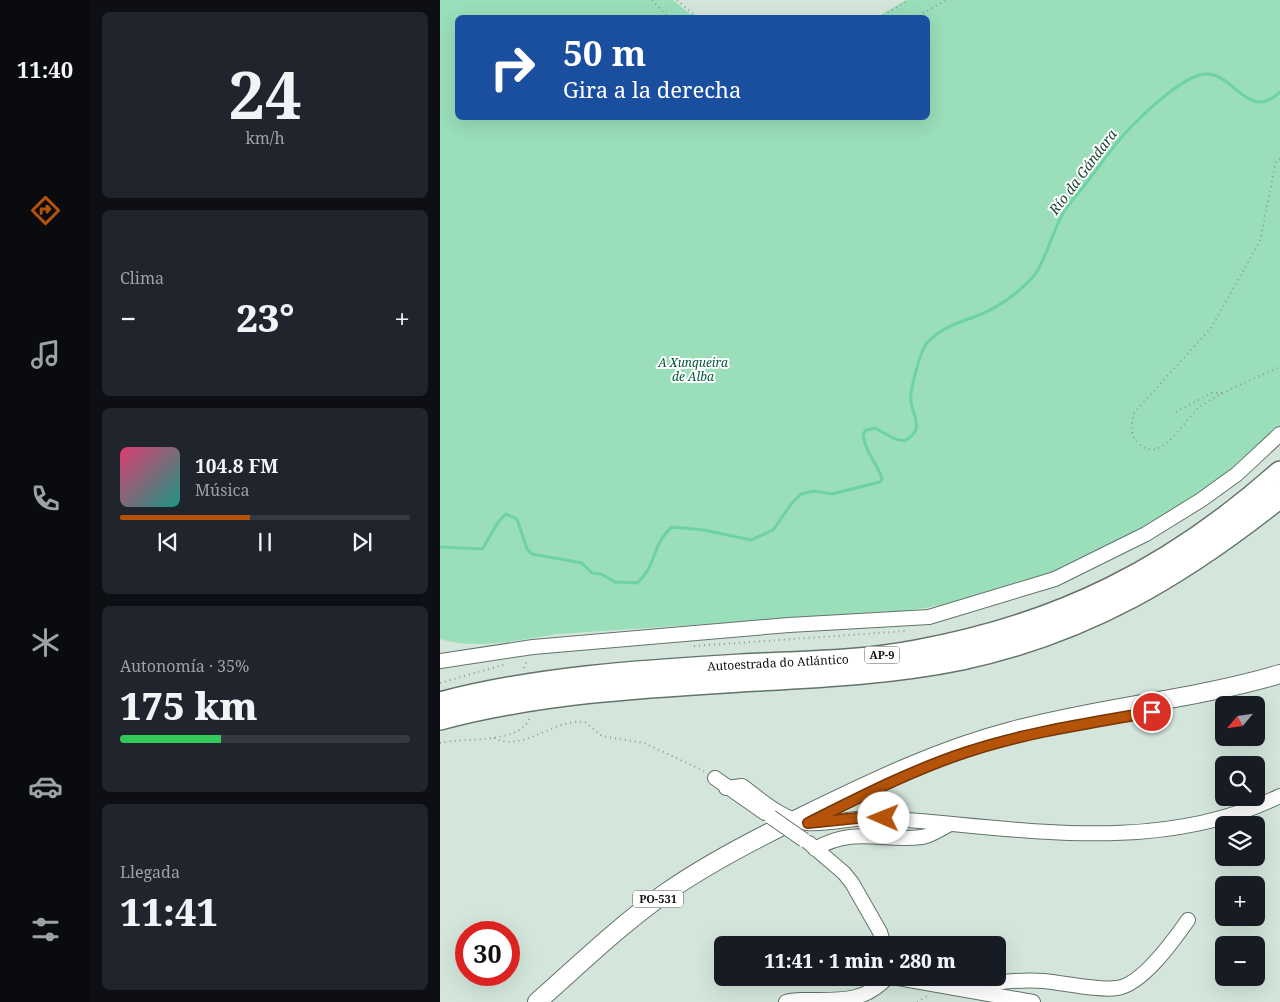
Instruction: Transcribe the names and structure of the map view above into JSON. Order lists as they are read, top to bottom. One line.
{"streets":{"highway":["AP-9","Autoestrada do Atlántico"],"main road":["PO-531"]},"water":["Río da Gándara"],"parks":["A Xunqueira de Alba"],"north":"bottom left","page":{"tabs":"11:40","tile":[["24","km/h"],"Clima",["Autonomía · 35%","175 km"],["Llegada","11:41"]],"turn":["50 m","Gira a la derecha"],"heat":["−","23°","+"],"song":["104.8 FM","Música"],"map_buttons":["+","−"],"limit":"30","trip":"11:41 · 1 min · 280 m"}}
